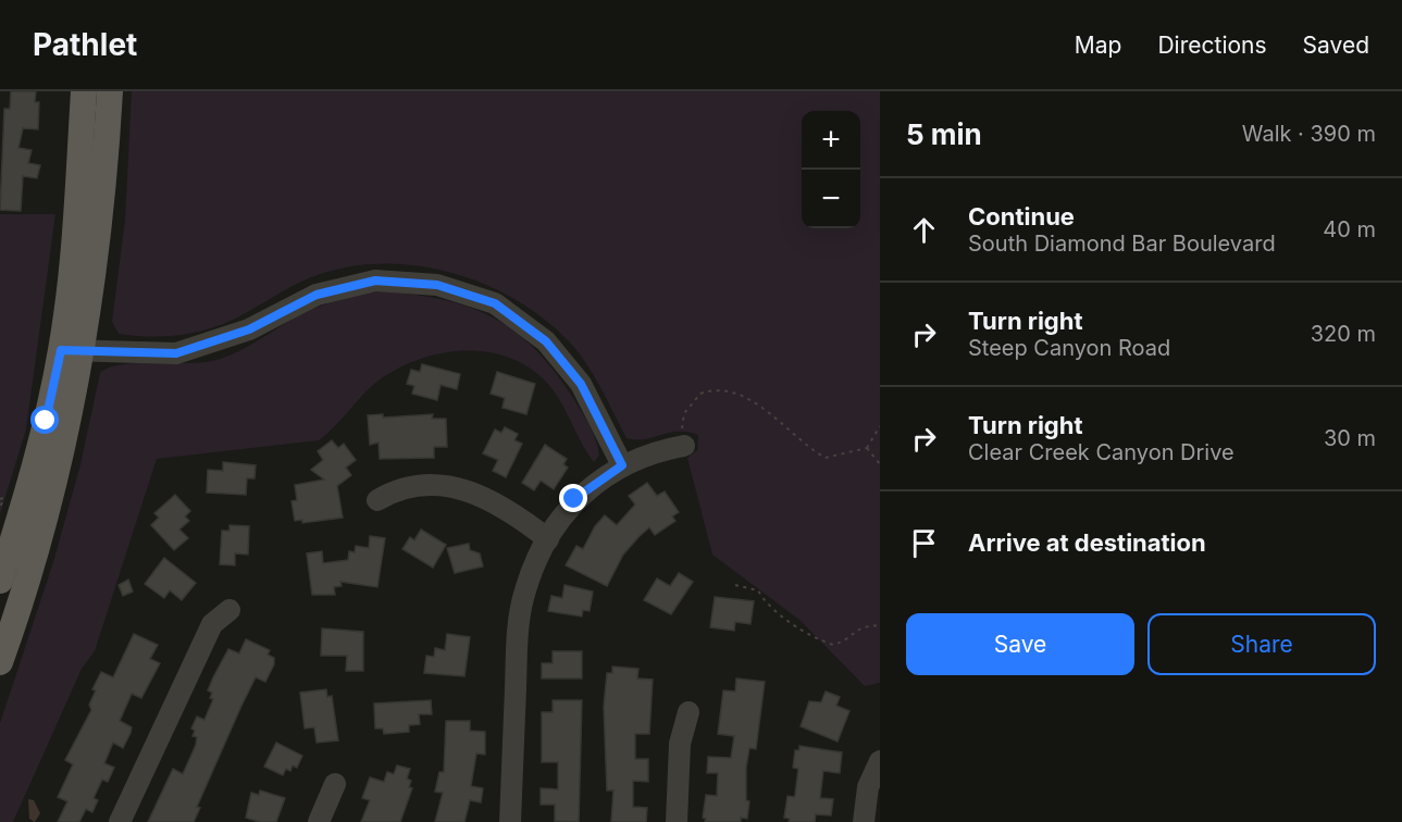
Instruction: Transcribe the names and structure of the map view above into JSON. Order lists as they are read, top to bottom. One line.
{"page":{"header":"Pathlet","nav":["Map","Directions","Saved"],"heading":["5 min","Walk · 390 m"],"map_buttons":["+","−"],"list":[["Continue","South Diamond Bar Boulevard","40 m"],["Turn right","Steep Canyon Road","320 m"],["Turn right","Clear Creek Canyon Drive","30 m"],"Arrive at destination"],"buttons":["Save","Share"]}}
